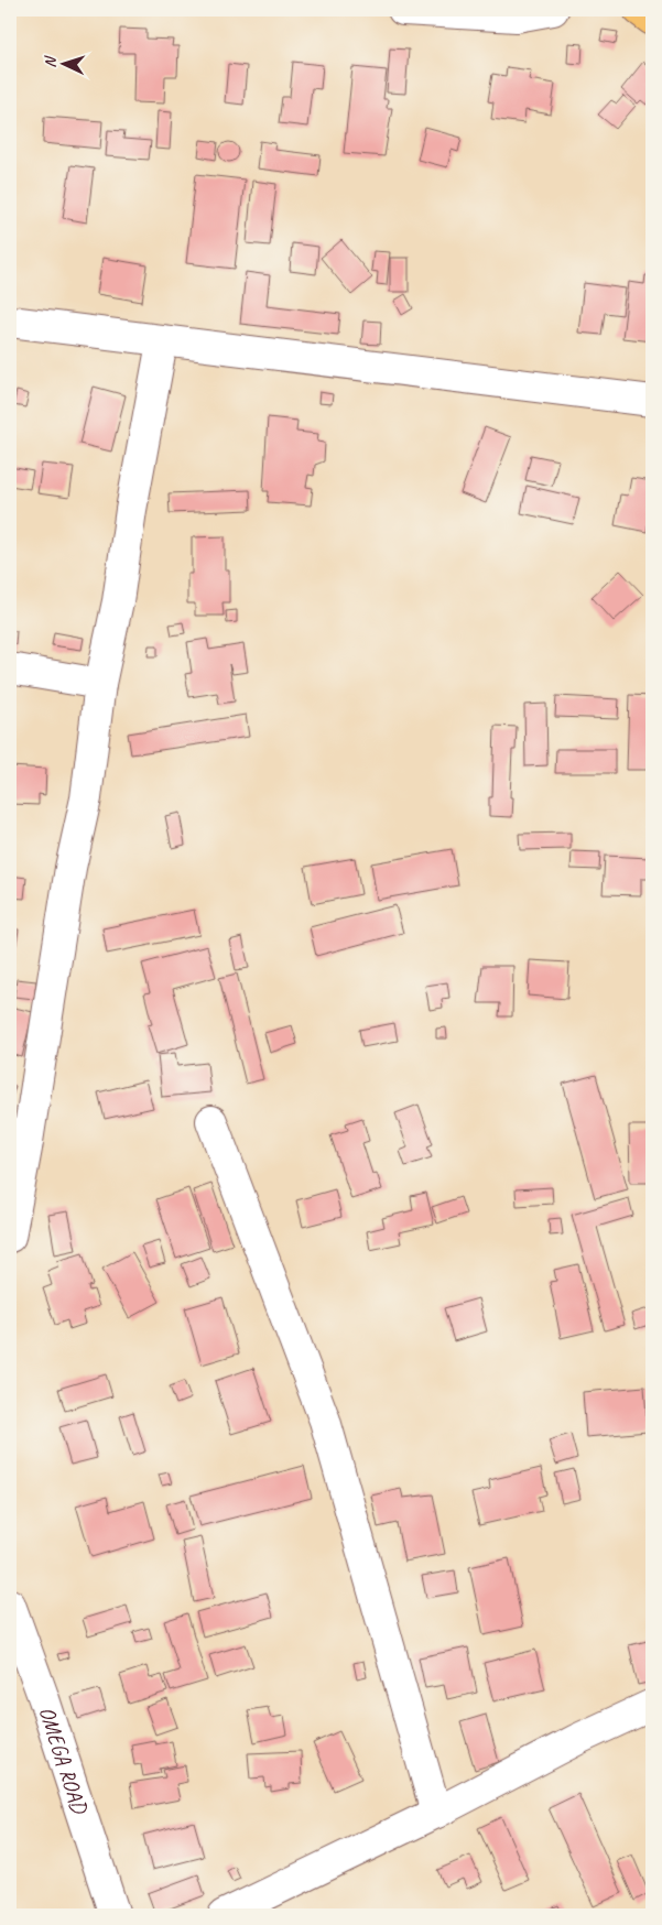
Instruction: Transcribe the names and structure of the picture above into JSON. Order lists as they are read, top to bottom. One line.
{"streets":{"street":["OMEGA ROAD"]},"north":"left"}
